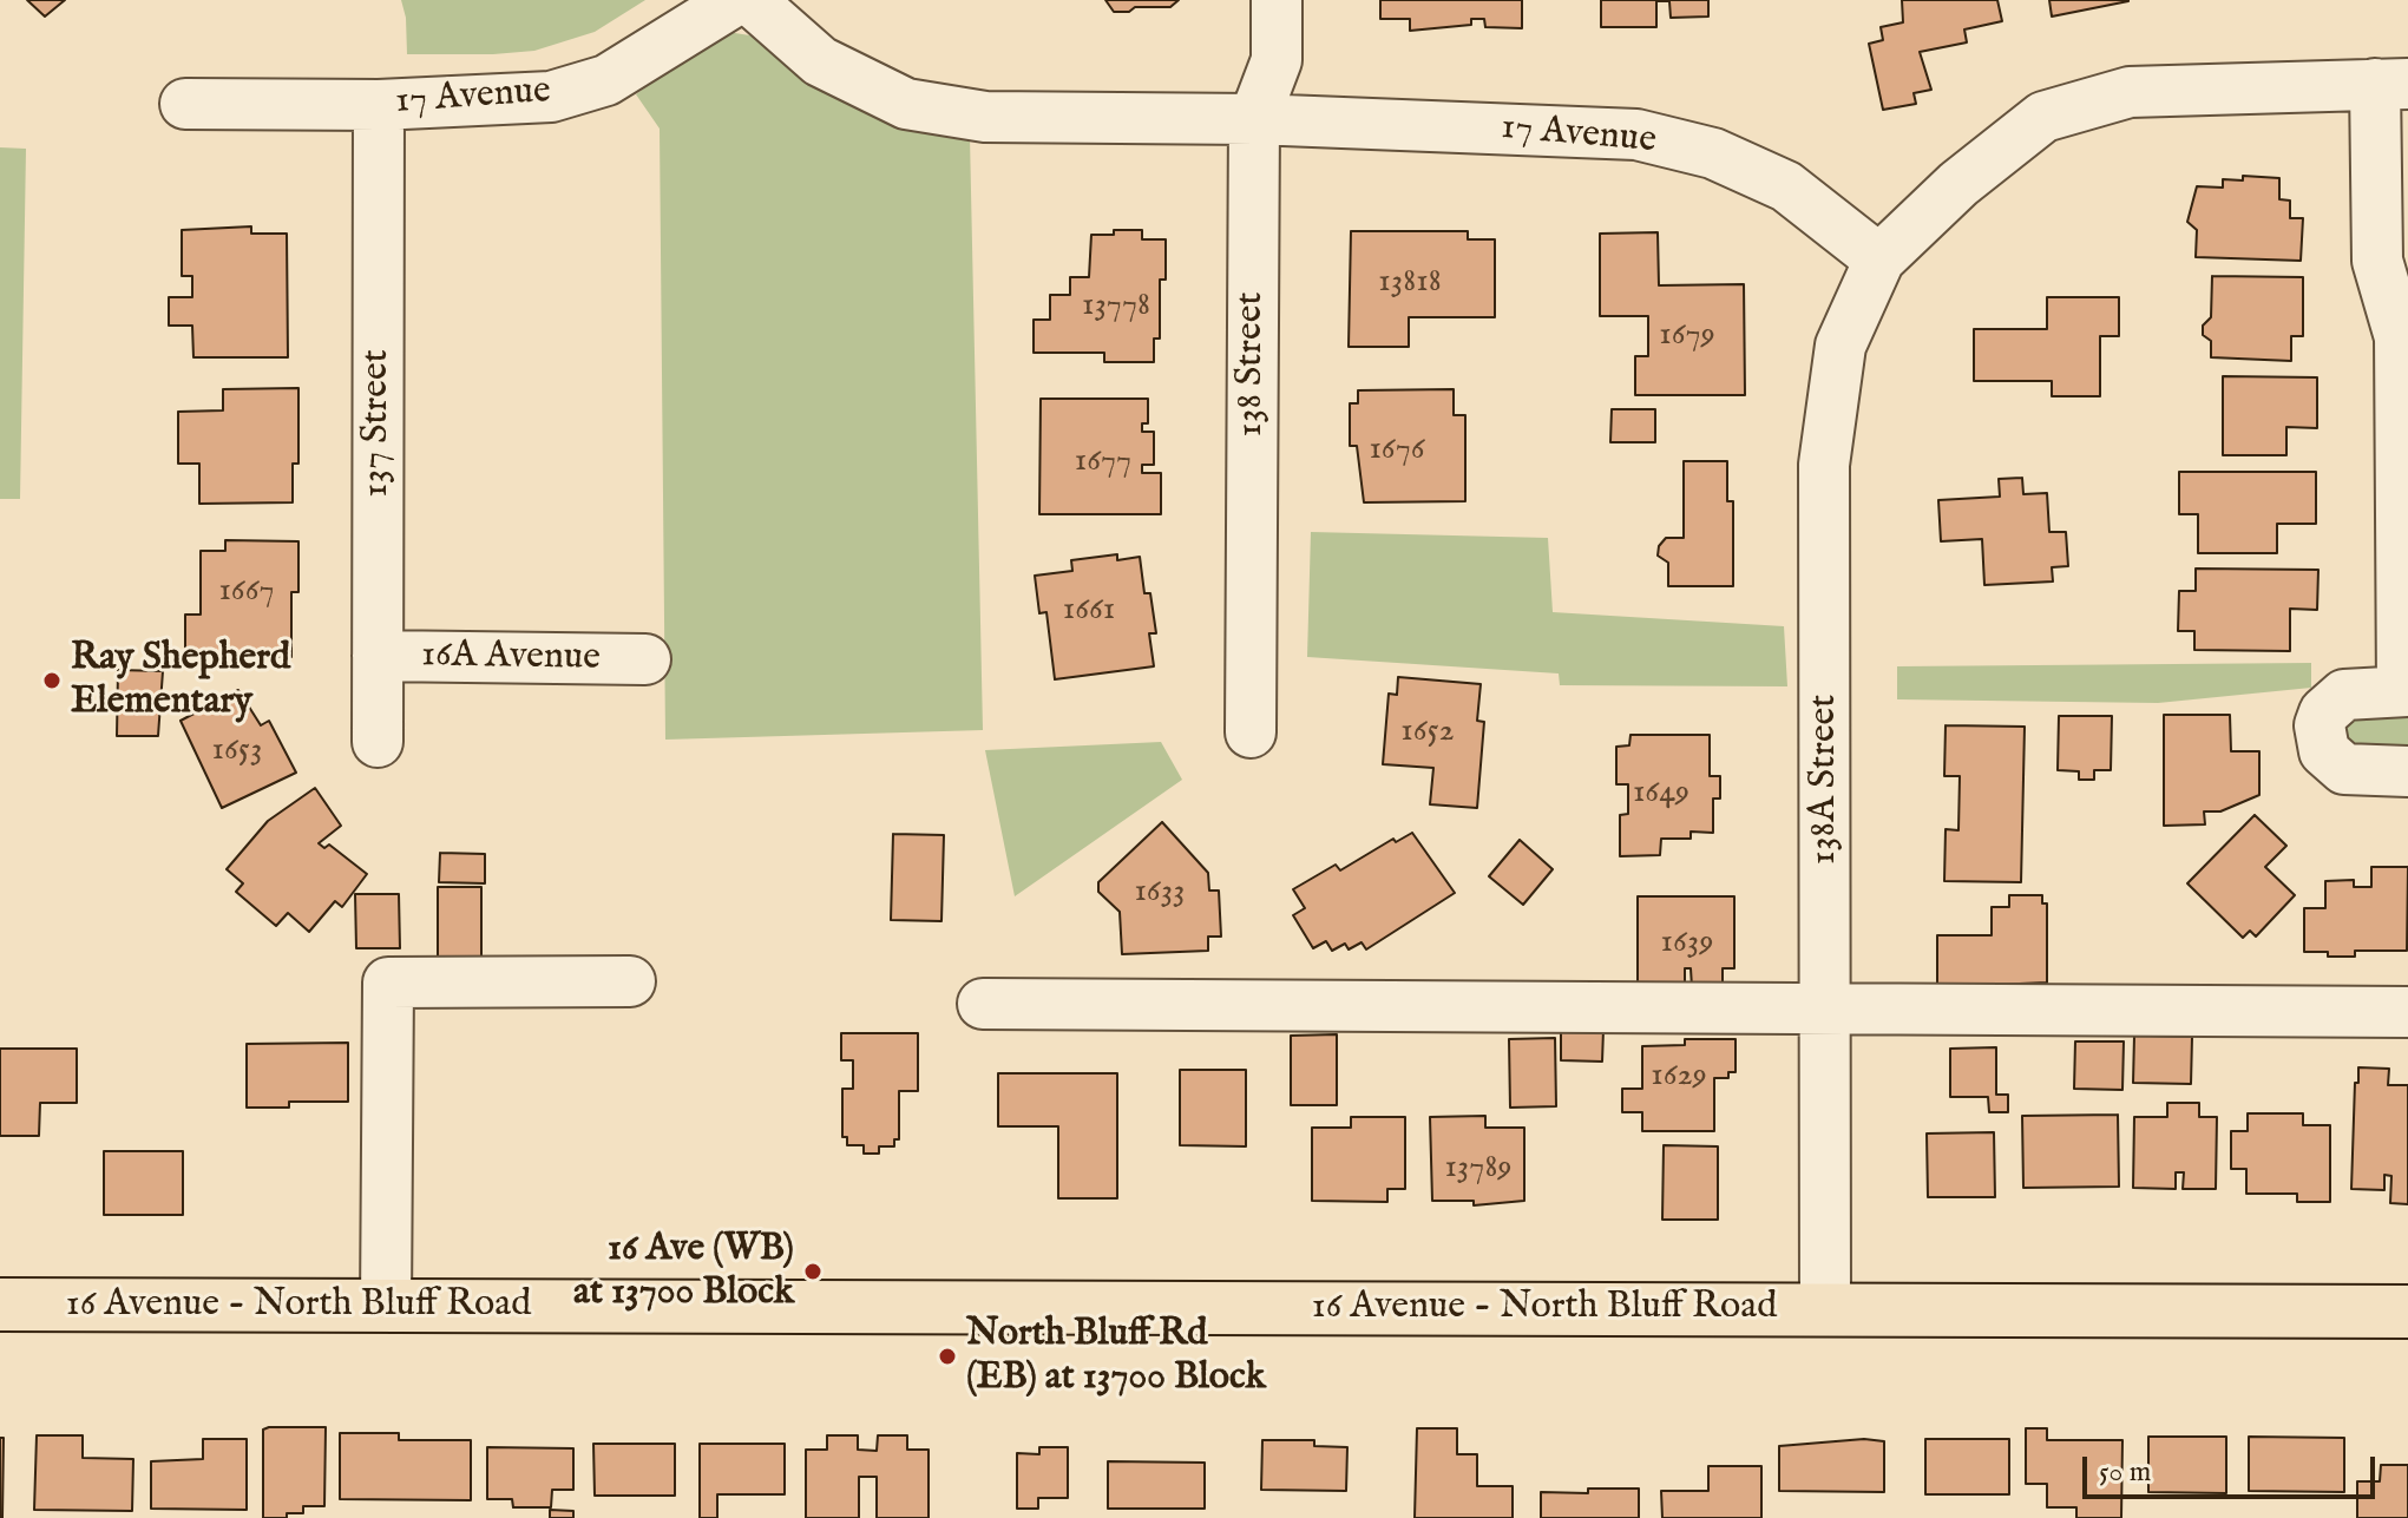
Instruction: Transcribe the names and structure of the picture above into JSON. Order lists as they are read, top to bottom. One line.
{"streets":{"main road":["16 Avenue - North Bluff Road"],"street":["17 Avenue","138 Street","137 Street","16A Avenue","138A Street"]},"crossings":[["17 Avenue","138 Street"],["17 Avenue","137 Street"],["17 Avenue","138A Street"],["137 Street","16A Avenue"],["138A Street","16 Avenue - North Bluff Road"]],"places":["Ray Shepherd Elementary","16 Ave (WB) at 13700 Block","North Bluff Rd (EB) at 13700 Block"],"house_numbers":["13818","13778","1679","1676","1677","1667","1661","1652","1653","1649","1633","1639","1629","13789"],"scale_bar":"50 m"}
